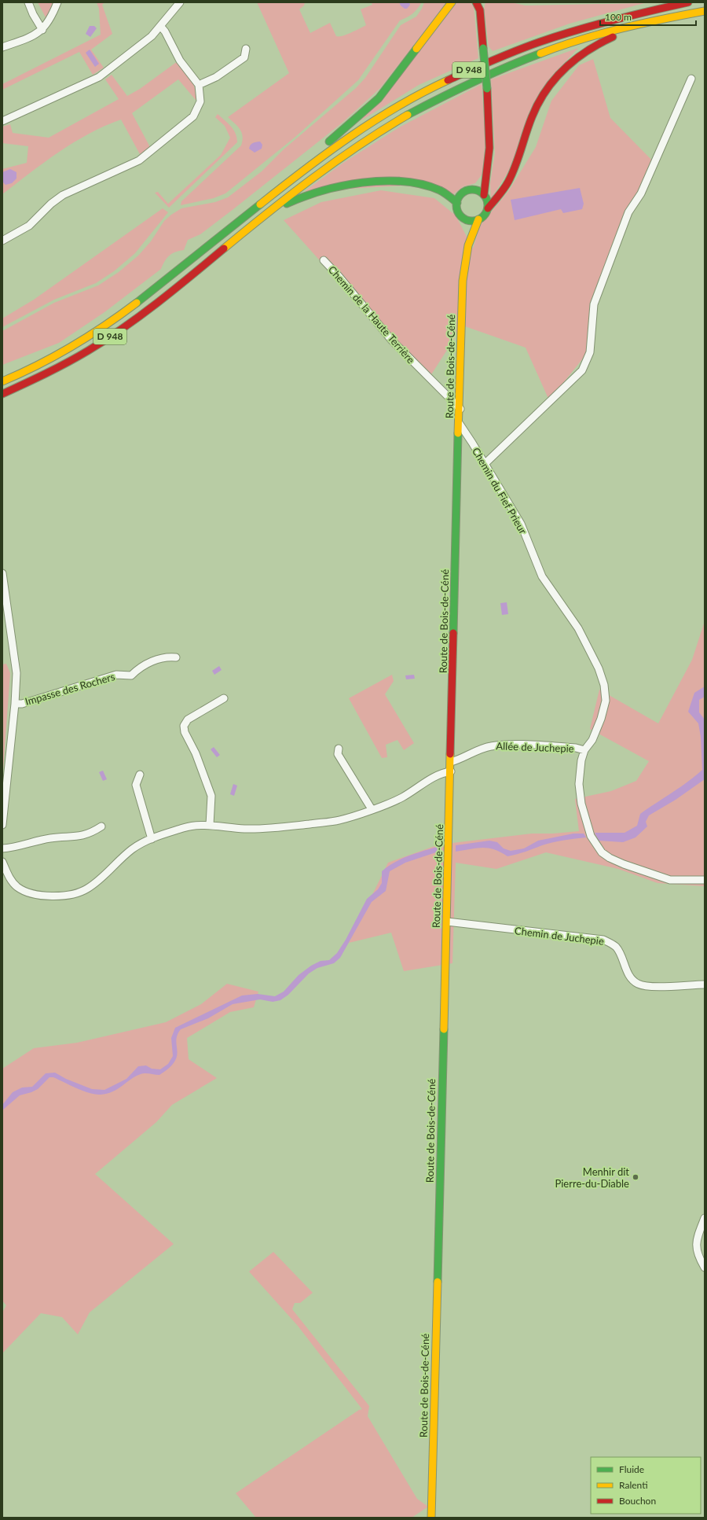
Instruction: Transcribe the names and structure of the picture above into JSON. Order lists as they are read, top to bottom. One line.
{"streets":{"main road":["D 948","Route de Bois-de-Céné"],"street":["Chemin de la Haute Terrière","Chemin du Fief Prieur","Impasse des Rochers","Allée de Juchepie","Chemin de Juchepie"]},"crossings":[["Chemin de la Haute Terrière","Route de Bois-de-Céné"],["Route de Bois-de-Céné","Chemin du Fief Prieur"],["Route de Bois-de-Céné","Allée de Juchepie"],["Route de Bois-de-Céné","Chemin de Juchepie"],["Chemin du Fief Prieur","Allée de Juchepie"]],"places":["Menhir dit Pierre-du-Diable"],"legend":["Fluide","Ralenti","Bouchon"],"scale_bar":"100 m"}
